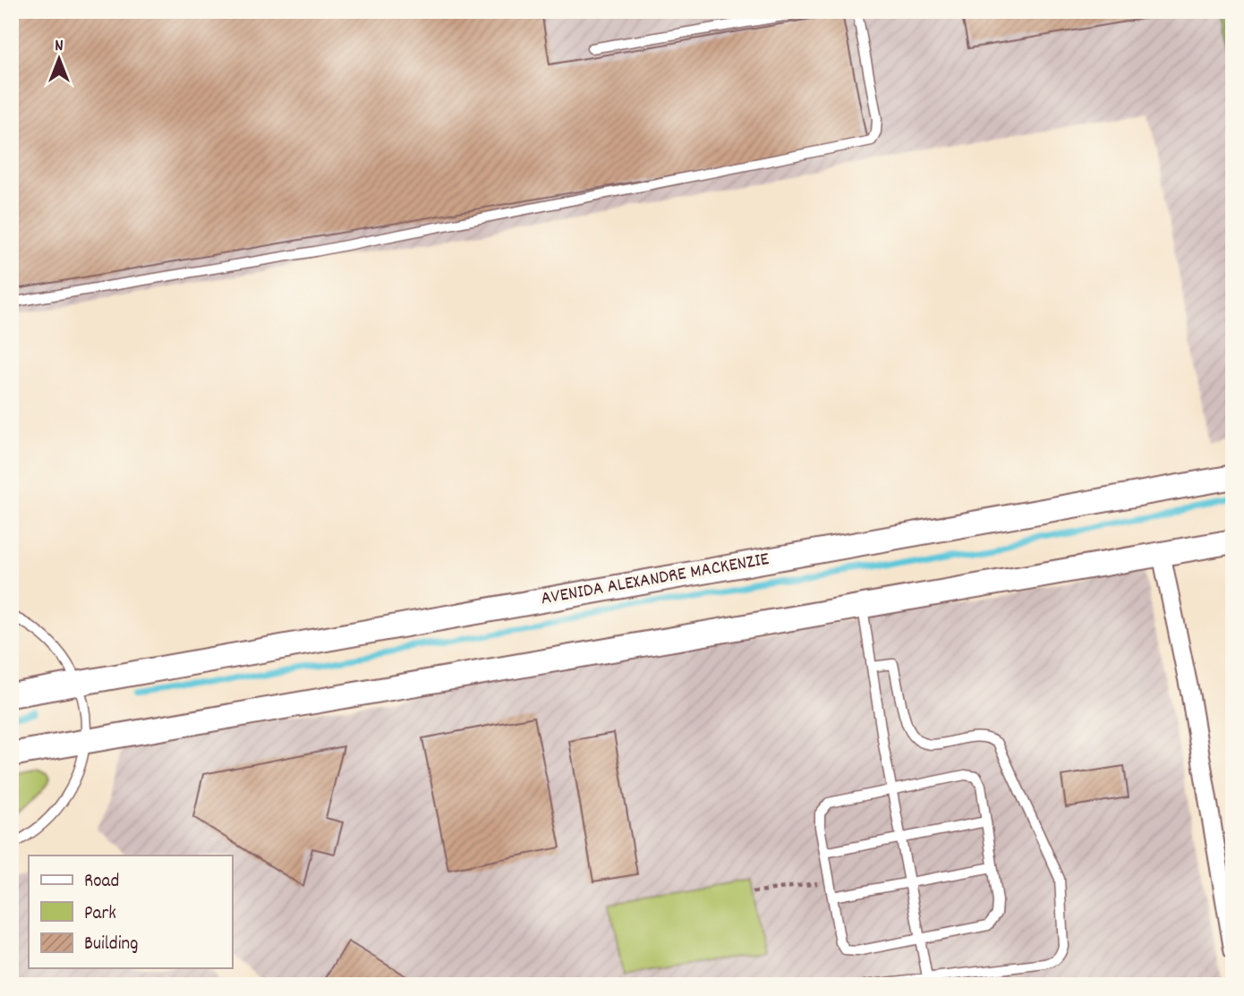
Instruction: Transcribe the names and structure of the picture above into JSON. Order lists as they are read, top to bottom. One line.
{"streets":{"street":["AVENIDA ALEXANDRE MACKENZIE"]},"legend":["Road","Park","Building"],"north":"top"}
